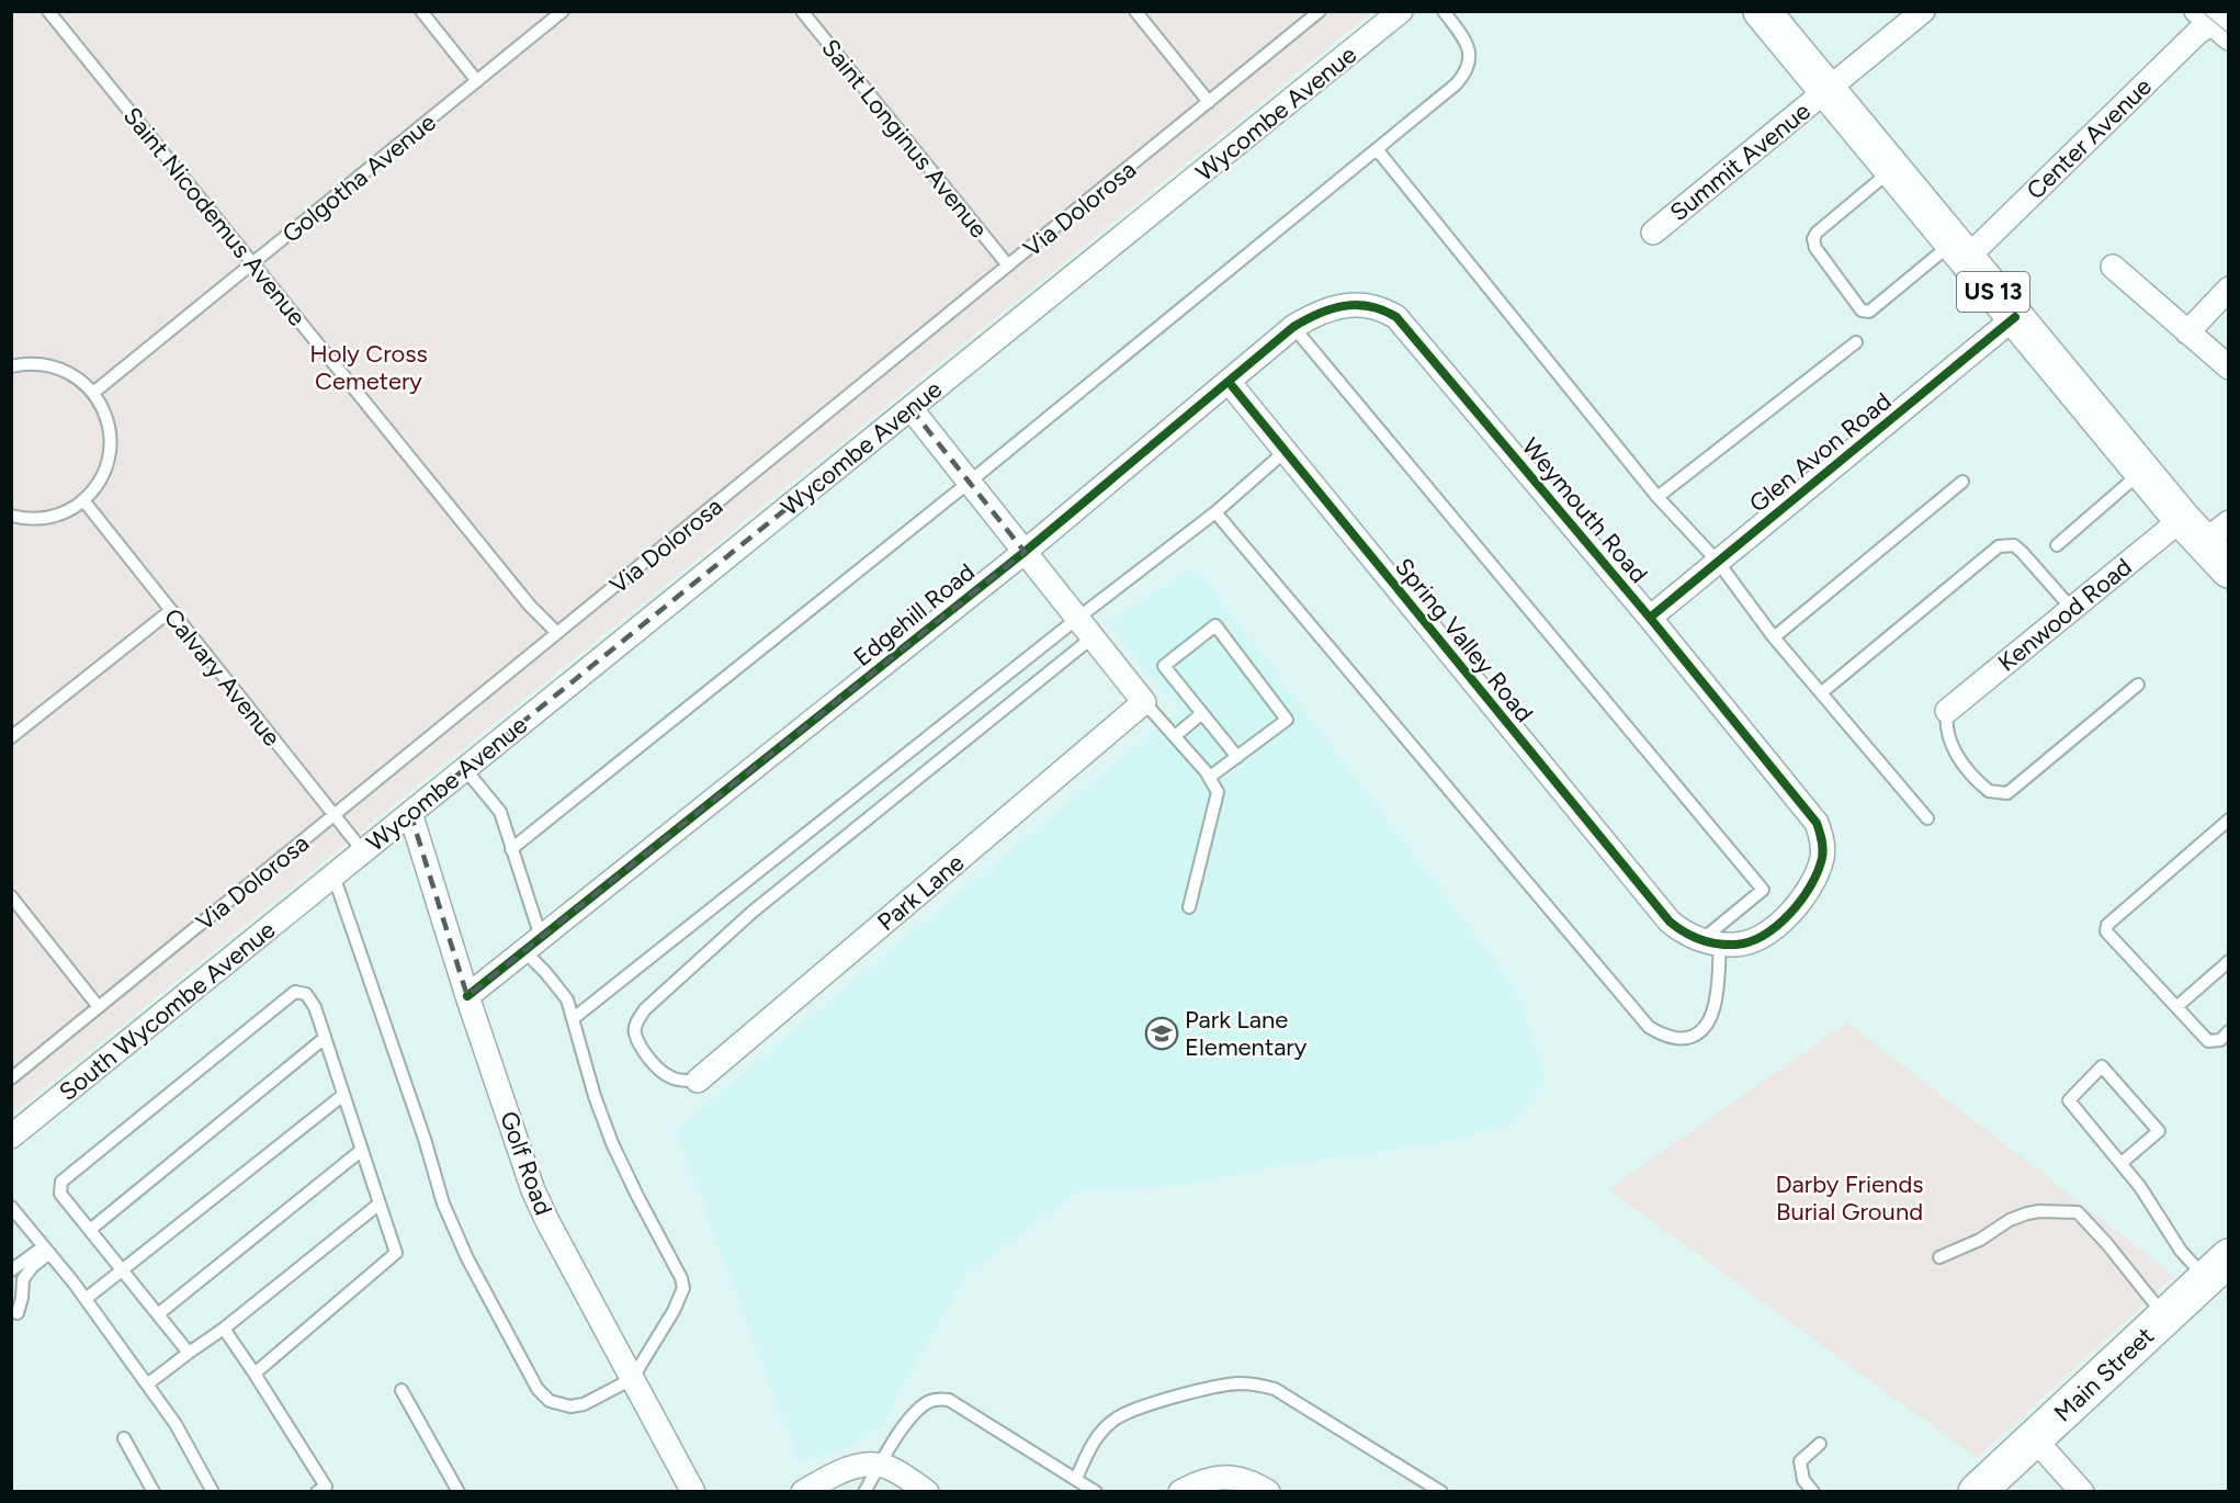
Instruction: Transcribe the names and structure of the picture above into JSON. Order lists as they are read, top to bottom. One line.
{"streets":{"main road":["US 13","Main Street"],"street":["Wycombe Avenue","Center Avenue","Summit Avenue","Glen Avon Road","Weymouth Road","Edgehill Road","Kenwood Road","Spring Valley Road","Park Lane","South Wycombe Avenue","Golf Road"],"lane":["Saint Longinus Avenue","Golgotha Avenue","Via Dolorosa","Saint Nicodemus Avenue","Calvary Avenue"]},"crossings":[["Wycombe Avenue","Calvary Avenue"],["Wycombe Avenue","South Wycombe Avenue"],["Wycombe Avenue","Golf Road"],["Saint Longinus Avenue","Via Dolorosa"],["Center Avenue","US 13"],["Summit Avenue","US 13"],["Golgotha Avenue","Saint Nicodemus Avenue"],["Via Dolorosa","Saint Nicodemus Avenue"],["Via Dolorosa","Calvary Avenue"],["US 13","Glen Avon Road"],["US 13","Kenwood Road"],["Glen Avon Road","Weymouth Road"],["Weymouth Road","Edgehill Road"],["Weymouth Road","Spring Valley Road"],["Edgehill Road","Spring Valley Road"],["Edgehill Road","Golf Road"]],"parks":["Holy Cross Cemetery","Darby Friends Burial Ground"],"places":{"school or university":["Park Lane Elementary"]}}
